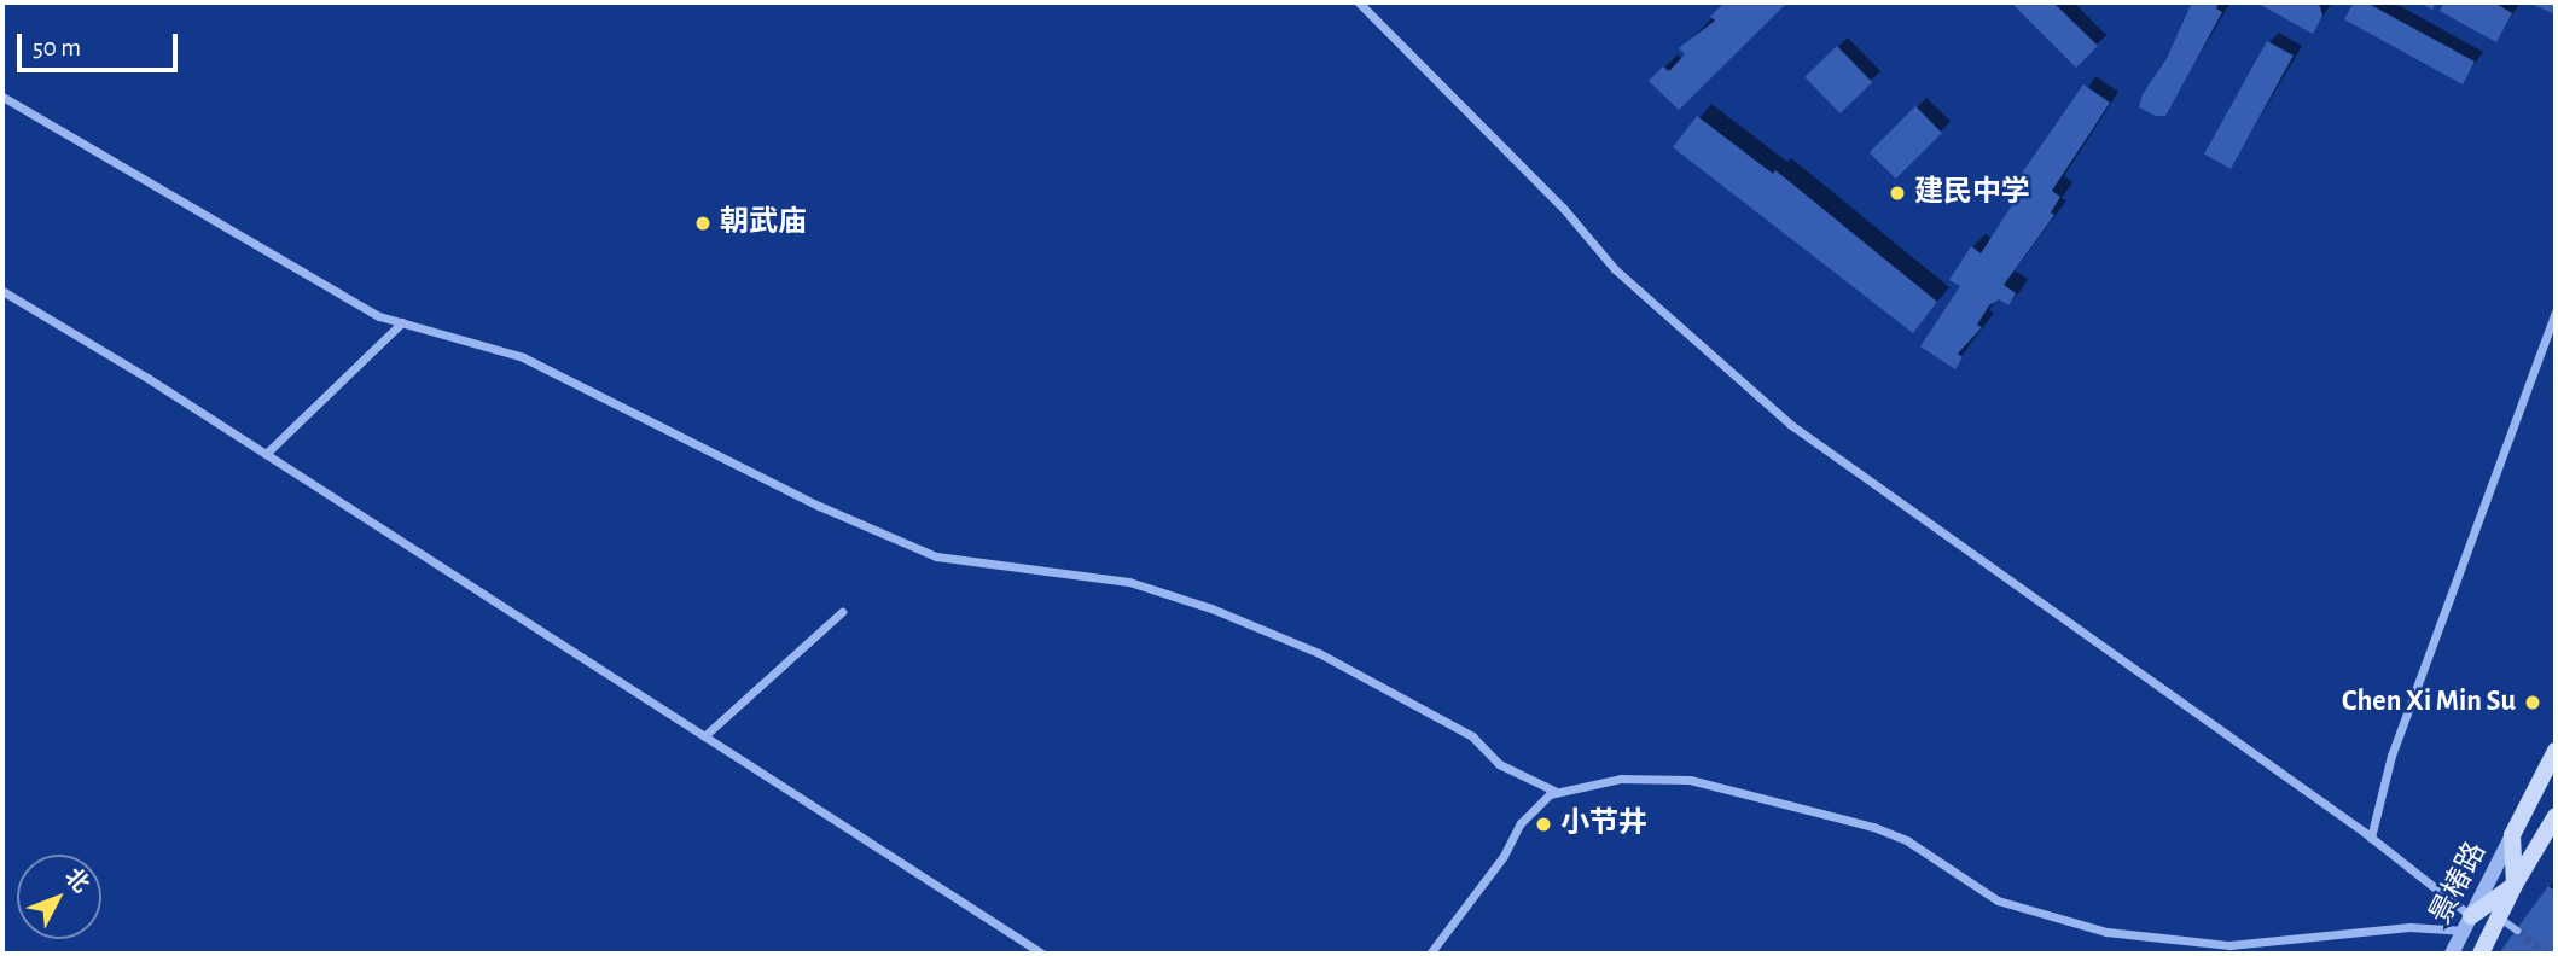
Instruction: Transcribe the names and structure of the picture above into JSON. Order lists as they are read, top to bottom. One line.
{"streets":{"street":["景椿路"]},"places":["建民中学","朝武庙","Chen Xi Min Su","小节井"],"scale_bar":"50 m","north":"top right"}
